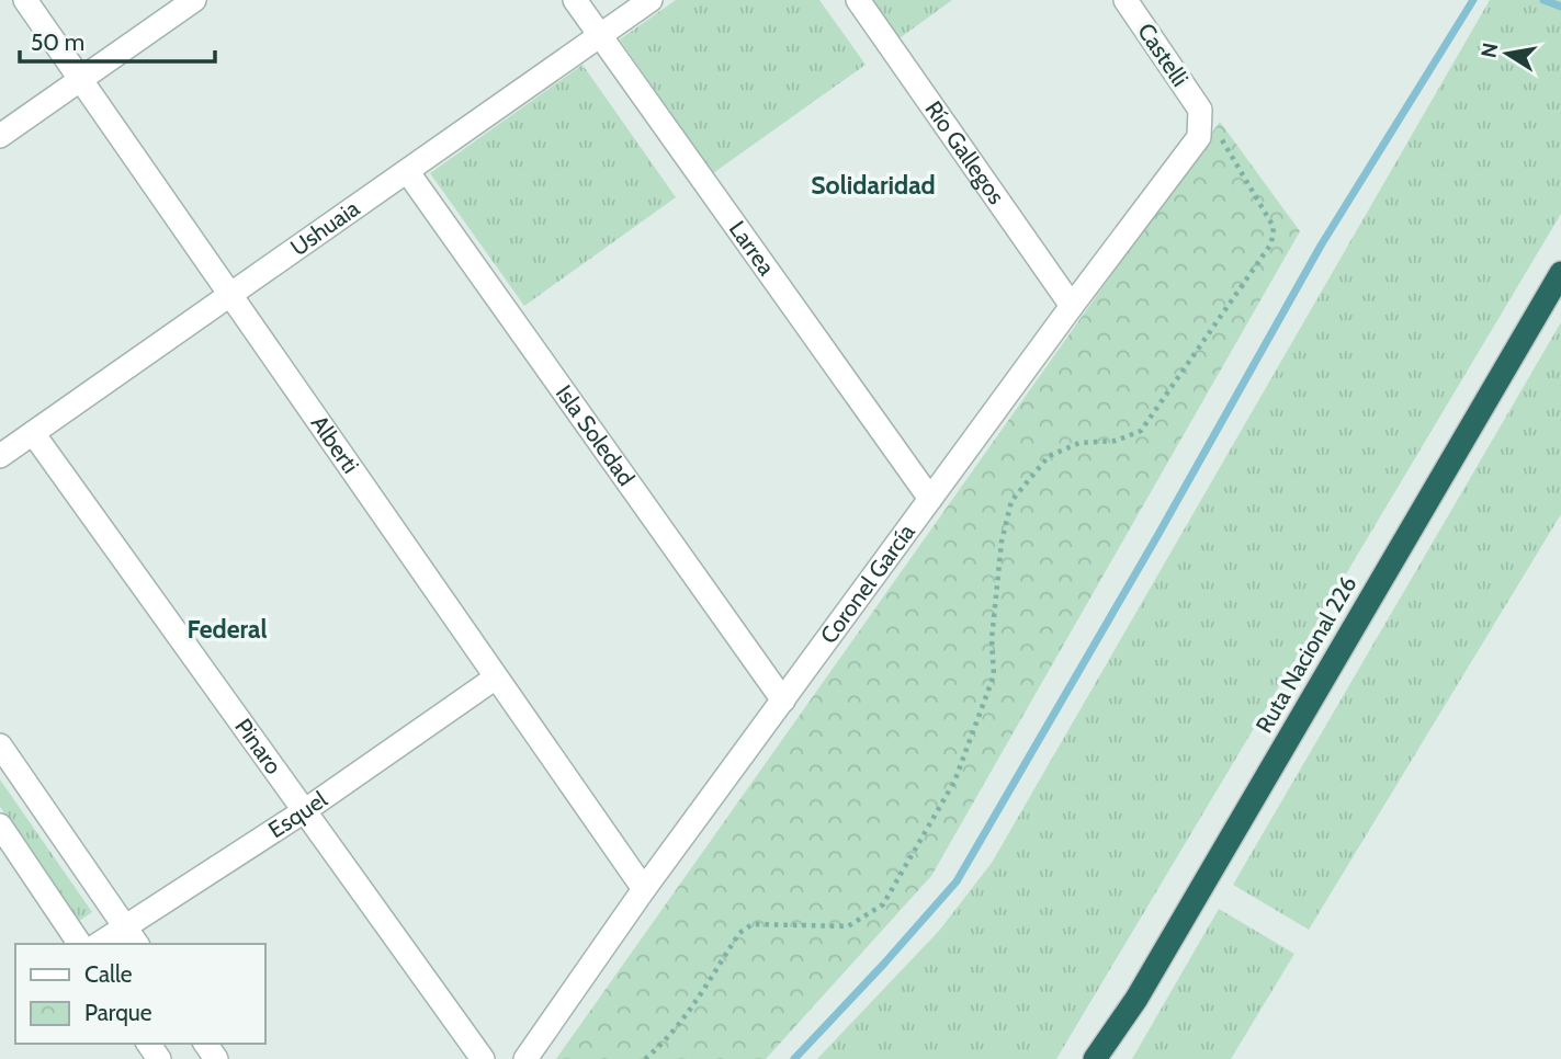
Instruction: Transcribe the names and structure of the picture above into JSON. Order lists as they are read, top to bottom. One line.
{"streets":{"highway":["Ruta Nacional 226"],"street":["Castelli","Río Gallegos","Ushuaia","Larrea","Isla Soledad","Alberti","Coronel García","Pinaro","Esquel"]},"crossings":[["Castelli","Coronel García"],["Río Gallegos","Coronel García"],["Ushuaia","Larrea"],["Ushuaia","Isla Soledad"],["Ushuaia","Alberti"],["Ushuaia","Pinaro"],["Larrea","Coronel García"],["Isla Soledad","Coronel García"],["Alberti","Coronel García"],["Alberti","Esquel"],["Pinaro","Esquel"]],"districts":["Solidaridad","Federal"],"legend":["Calle","Parque"],"scale_bar":"50 m","north":"left"}
